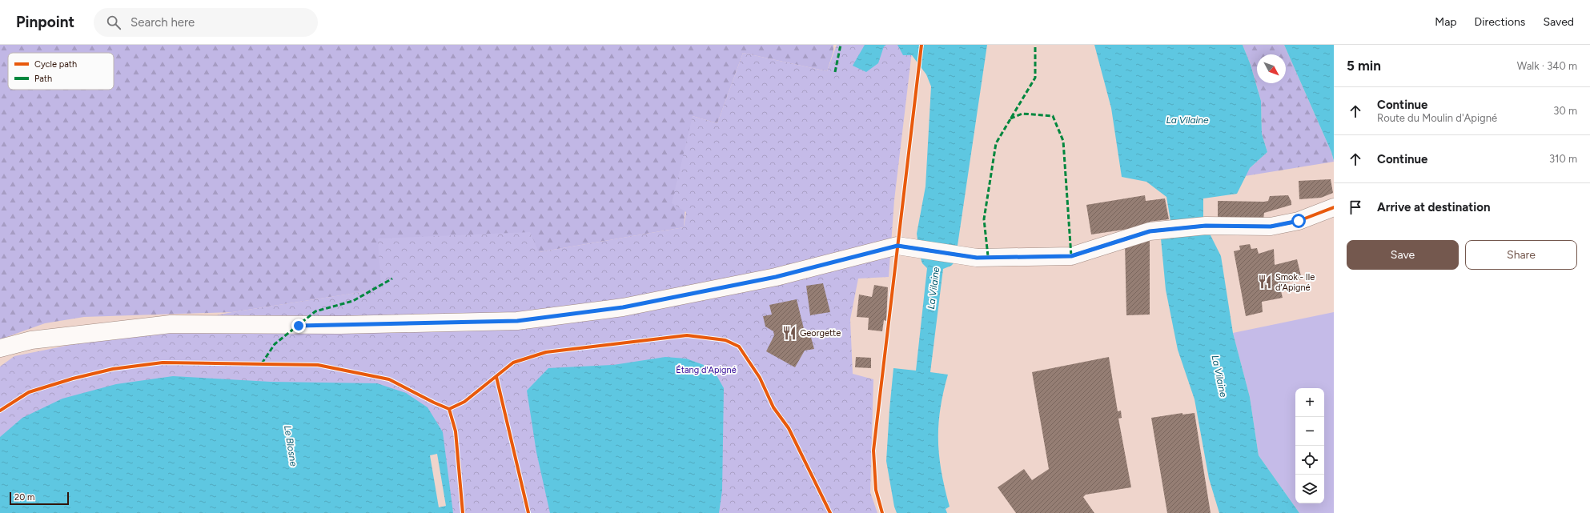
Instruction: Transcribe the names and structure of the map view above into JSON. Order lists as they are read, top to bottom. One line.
{"water":["La Vilaine","Le Blosne"],"parks":["Étang d'Apigné"],"places":{"restaurant":["Smok - Ile d’Apigné","Georgette"]},"legend":["Cycle path","Path"],"scale_bar":"20 m","north":"bottom right","page":{"header":"Pinpoint","search":"Search here","nav":["Map","Directions","Saved"],"heading":["5 min","Walk · 340 m"],"list":[["Continue","Route du Moulin d'Apigné","30 m"],["Continue","310 m"],"Arrive at destination"],"buttons":["Save","Share"],"map_buttons":["+","−"],"scale":"20 m"}}
